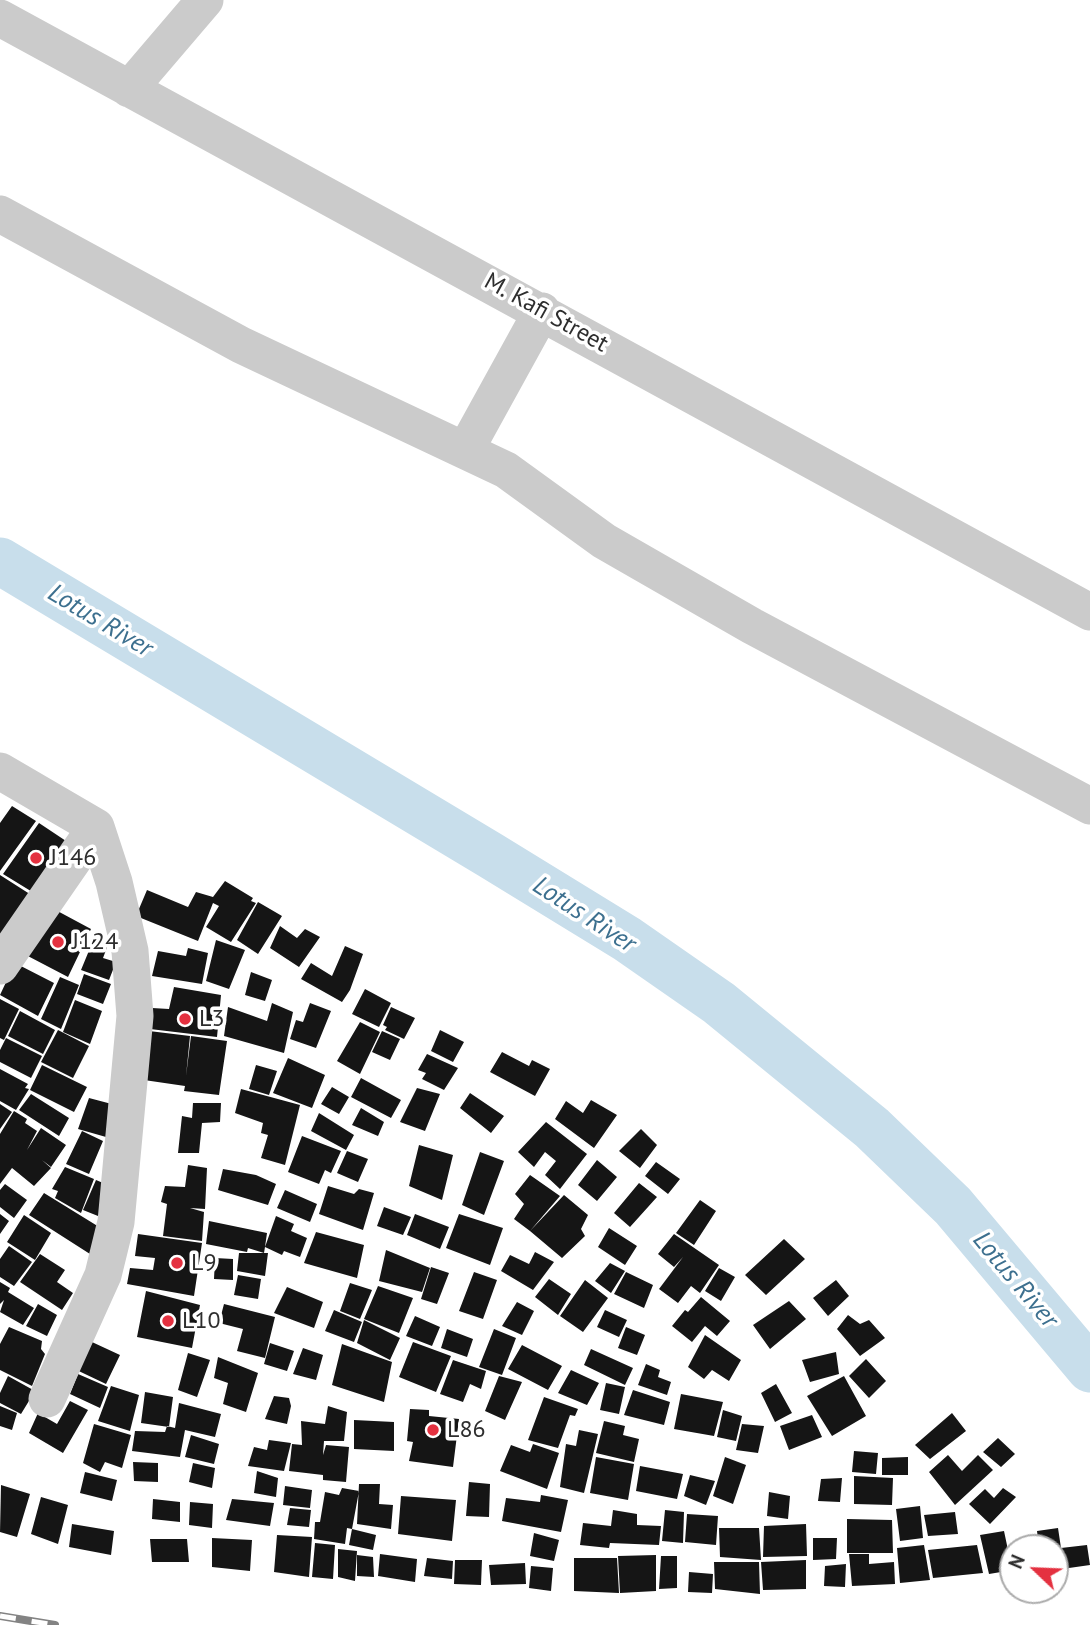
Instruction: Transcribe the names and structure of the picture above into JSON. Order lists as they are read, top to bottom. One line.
{"streets":{"street":["M. Kafi Street"]},"water":["Lotus River"],"places":["J146","J124","L3","L9","L10","L86"],"north":"top left"}
